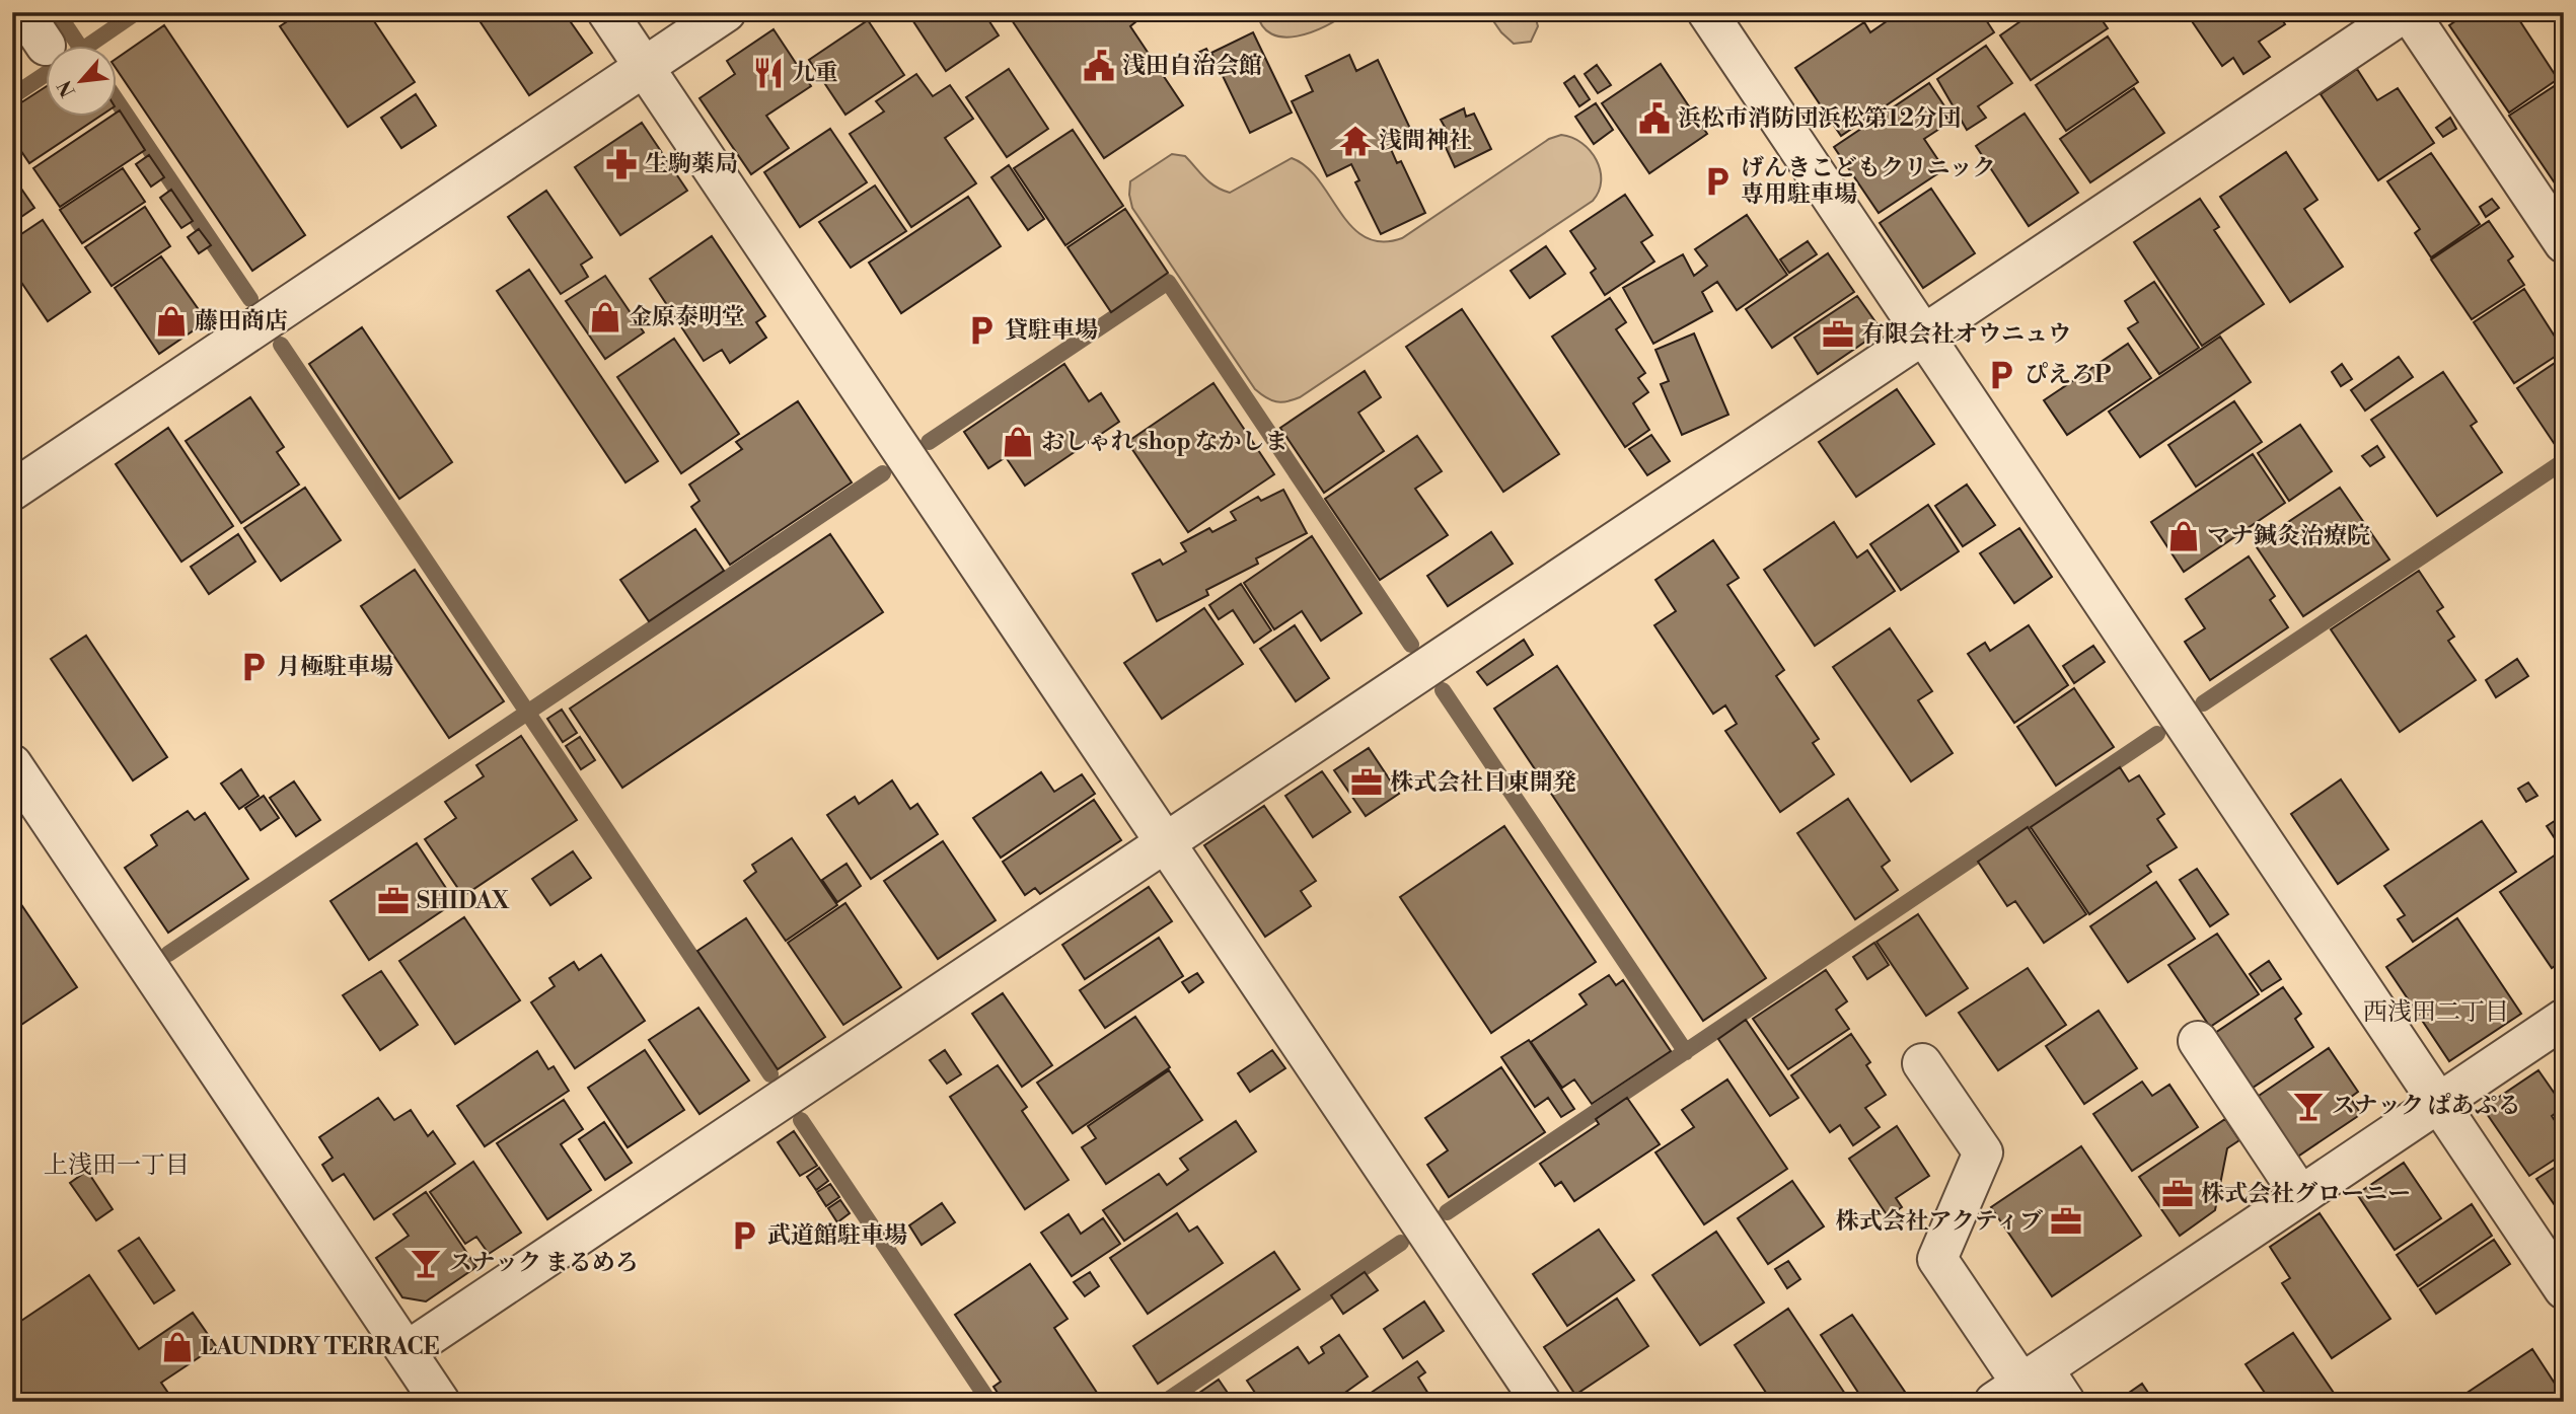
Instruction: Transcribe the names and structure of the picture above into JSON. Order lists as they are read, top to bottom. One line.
{"districts":["西浅田二丁目","上浅田一丁目"],"places":{"public building":["浅田自治会館","浜松市消防団浜松第12分団"],"restaurant":["九重"],"temple":["浅間神社"],"pharmacy":["生駒薬局"],"parking":["げんきこどもクリニック 専用駐車場","貸駐車場","ぴえろP","月極駐車場","武道館駐車場"],"shop":["金原泰明堂","藤田商店","おしゃれ shop なかしま","マナ鍼灸治療院","LAUNDRY TERRACE"],"office":["有限会社オウニュウ","株式会社日東開発","SHIDAX","株式会社グローニー","株式会社アクティブ"],"bar":["スナック ぱあぷる","スナック まるめろ"]},"north":"bottom left"}
